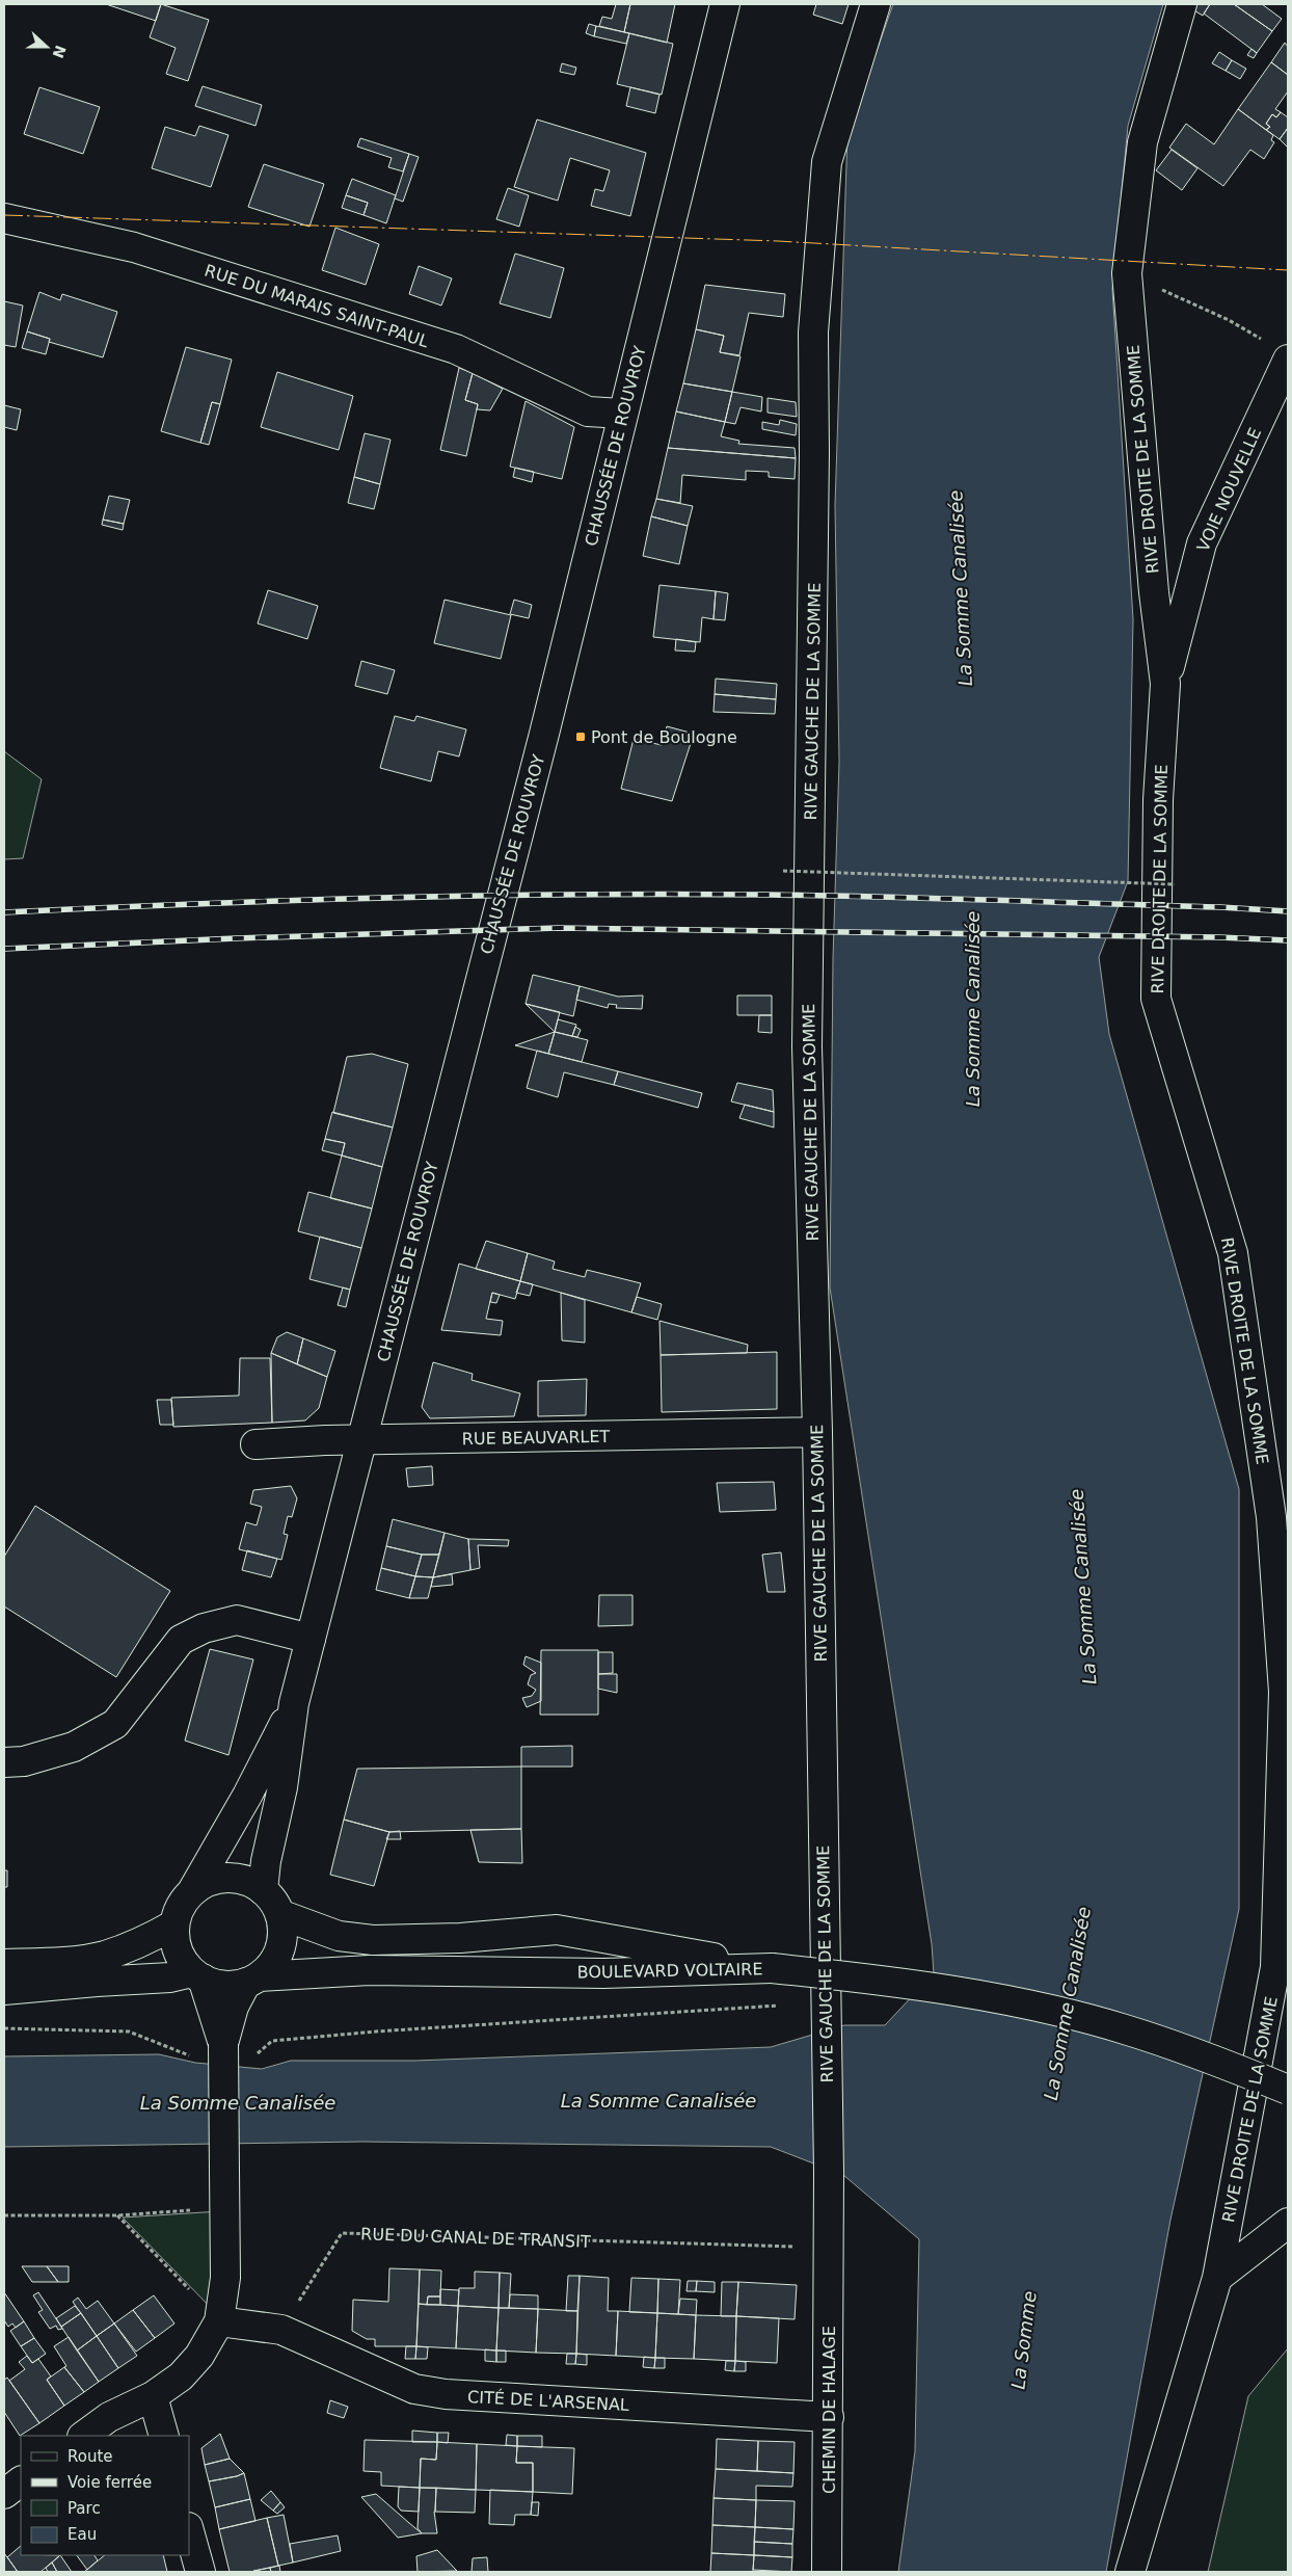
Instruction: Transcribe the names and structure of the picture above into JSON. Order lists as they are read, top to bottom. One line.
{"streets":{"street":["RUE DU MARAIS SAINT-PAUL","CHAUSSÉE DE ROUVROY","RIVE DROITE DE LA SOMME","VOIE NOUVELLE","RIVE GAUCHE DE LA SOMME","RUE BEAUVARLET","BOULEVARD VOLTAIRE","CITÉ DE L'ARSENAL","CHEMIN DE HALAGE"],"path":["RUE DU CANAL DE TRANSIT"]},"crossings":[["RUE DU MARAIS SAINT-PAUL","CHAUSSÉE DE ROUVROY"],["CHAUSSÉE DE ROUVROY","RUE BEAUVARLET"],["CHAUSSÉE DE ROUVROY","BOULEVARD VOLTAIRE"],["RIVE DROITE DE LA SOMME","VOIE NOUVELLE"],["RIVE GAUCHE DE LA SOMME","RUE BEAUVARLET"],["RIVE GAUCHE DE LA SOMME","RUE DU CANAL DE TRANSIT"],["RIVE GAUCHE DE LA SOMME","CHEMIN DE HALAGE"],["RUE DU CANAL DE TRANSIT","CITÉ DE L'ARSENAL"],["RUE DU CANAL DE TRANSIT","CHEMIN DE HALAGE"],["CITÉ DE L'ARSENAL","CHEMIN DE HALAGE"]],"water":["La Somme Canalisée","La Somme"],"places":{"transit":["Pont de Boulogne"]},"legend":["Route","Voie ferrée","Parc","Eau"],"north":"right"}
